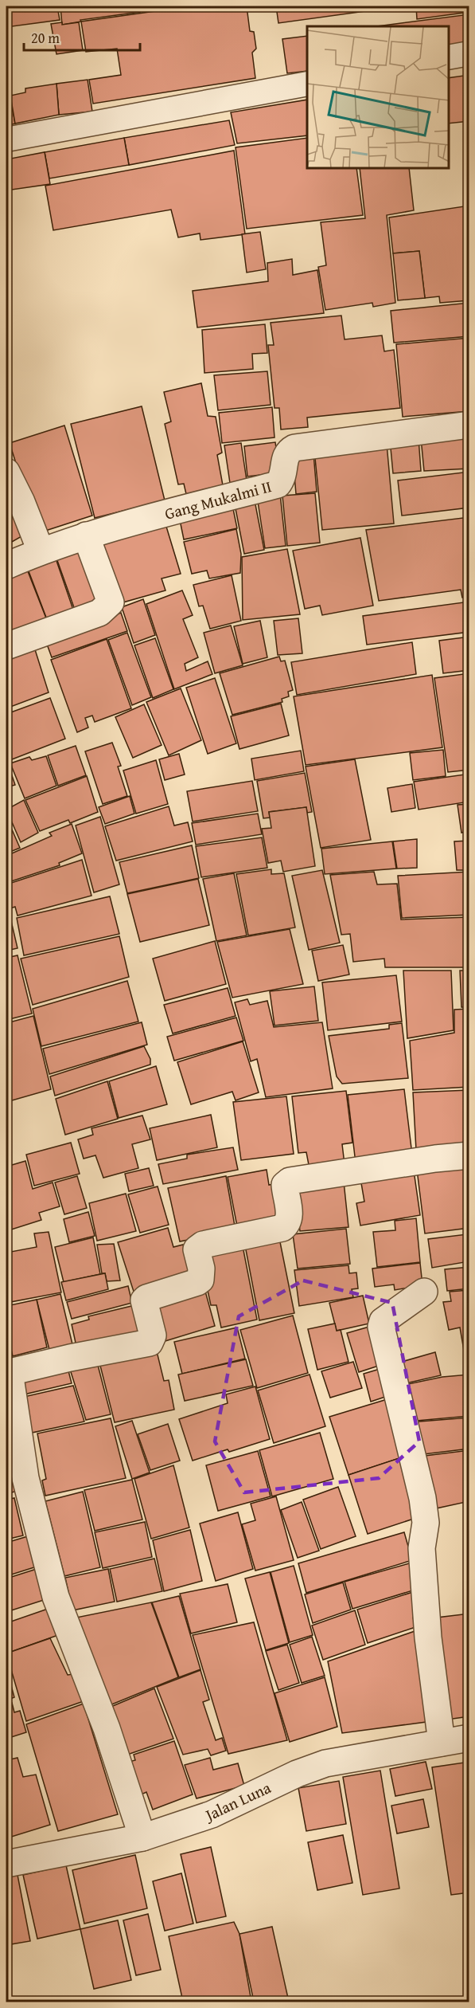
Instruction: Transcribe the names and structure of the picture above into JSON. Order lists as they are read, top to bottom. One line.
{"streets":{"street":["Gang Mukalmi II","Jalan Luna"]},"scale_bar":"20 m"}
